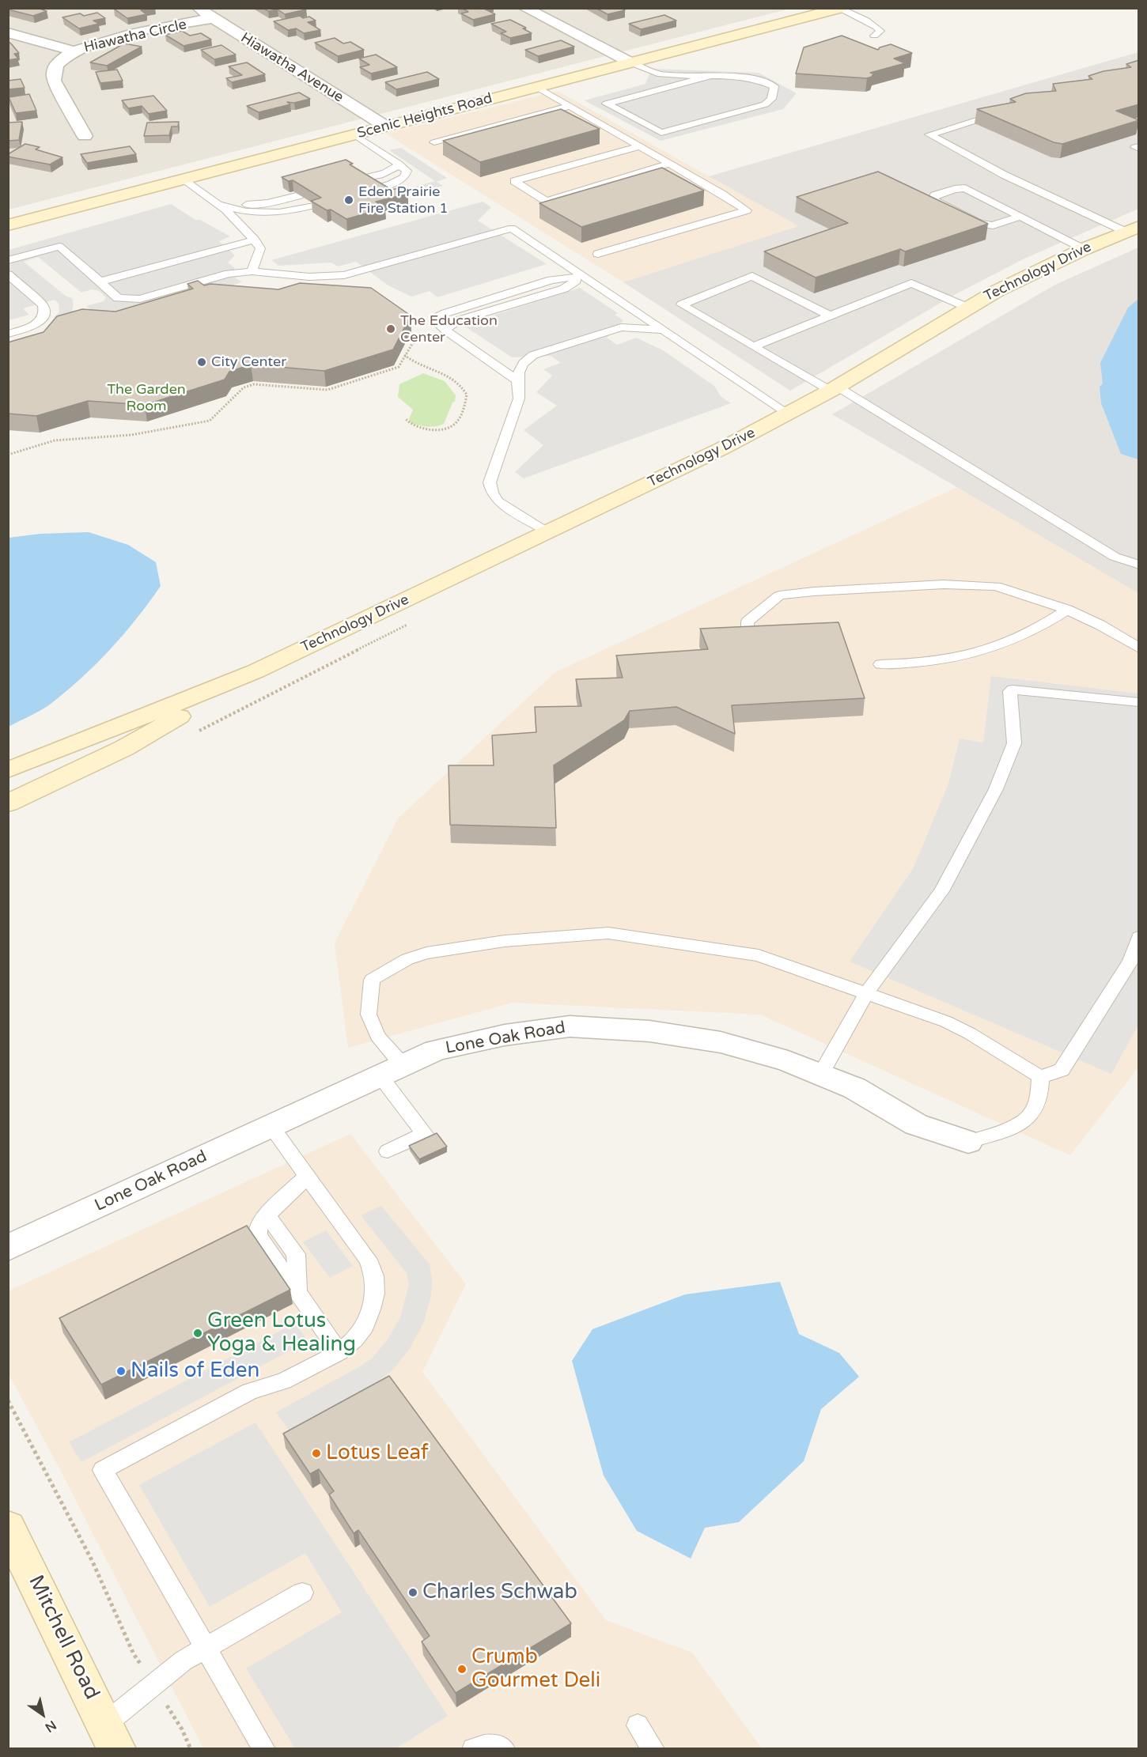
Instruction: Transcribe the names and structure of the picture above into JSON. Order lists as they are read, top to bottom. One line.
{"streets":{"street":["Hiawatha Circle","Hiawatha Avenue","Scenic Heights Road","Technology Drive","Lone Oak Road","Mitchell Road"]},"crossings":[["Hiawatha Circle","Hiawatha Avenue"],["Hiawatha Avenue","Scenic Heights Road"]],"parks":["The Garden Room"],"places":["Eden Prairie Fire Station 1","The Education Center","City Center","Green Lotus Yoga & Healing","Nails of Eden","Lotus Leaf","Charles Schwab","Crumb Gourmet Deli"],"north":"bottom right"}
